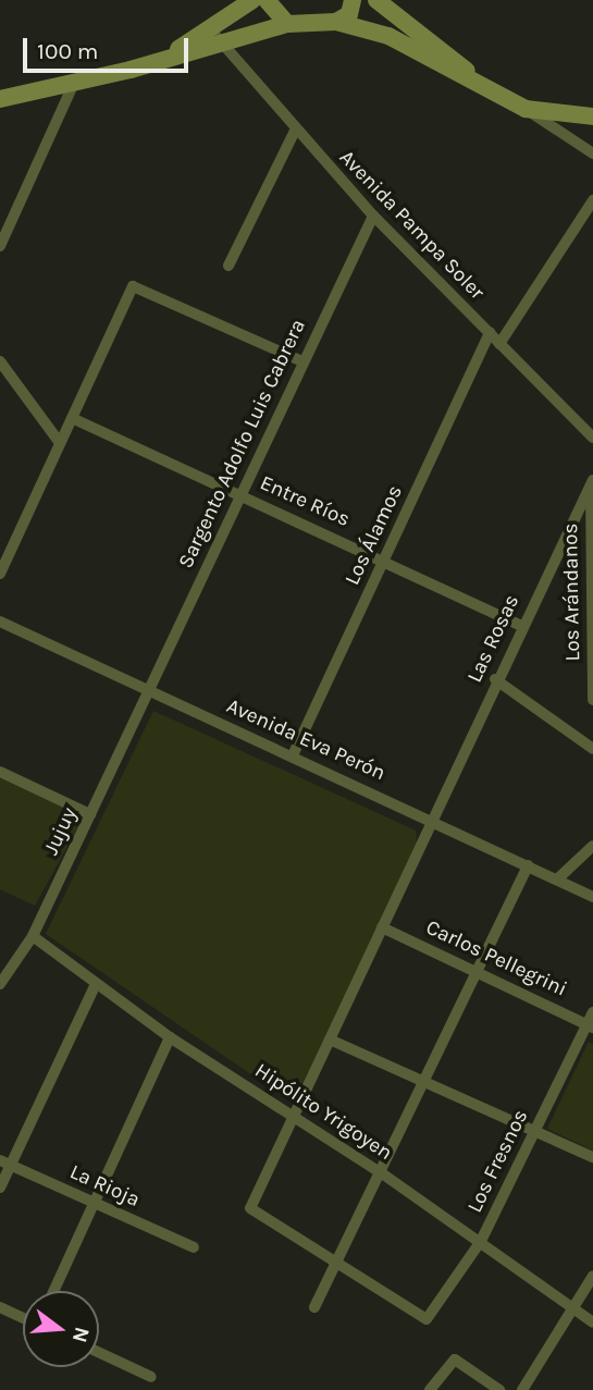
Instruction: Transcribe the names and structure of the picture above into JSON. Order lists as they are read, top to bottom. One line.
{"streets":{"street":["Avenida Pampa Soler","Sargento Adolfo Luis Cabrera","Entre Ríos","Los Álamos","Los Arándanos","Las Rosas","Avenida Eva Perón","Jujuy","Carlos Pellegrini","Hipólito Yrigoyen","Los Fresnos","La Rioja"]},"crossings":[["Avenida Pampa Soler","Sargento Adolfo Luis Cabrera"],["Avenida Pampa Soler","Los Álamos"],["Sargento Adolfo Luis Cabrera","Entre Ríos"],["Sargento Adolfo Luis Cabrera","Avenida Eva Perón"],["Sargento Adolfo Luis Cabrera","Jujuy"],["Entre Ríos","Los Álamos"],["Entre Ríos","Las Rosas"],["Los Álamos","Avenida Eva Perón"],["Los Arándanos","Las Rosas"],["Las Rosas","Avenida Eva Perón"],["Las Rosas","Carlos Pellegrini"],["Las Rosas","Hipólito Yrigoyen"],["Las Rosas","Los Fresnos"],["Avenida Eva Perón","Jujuy"],["Jujuy","Hipólito Yrigoyen"],["Carlos Pellegrini","Los Fresnos"],["Hipólito Yrigoyen","Los Fresnos"]],"scale_bar":"100 m","north":"right"}
